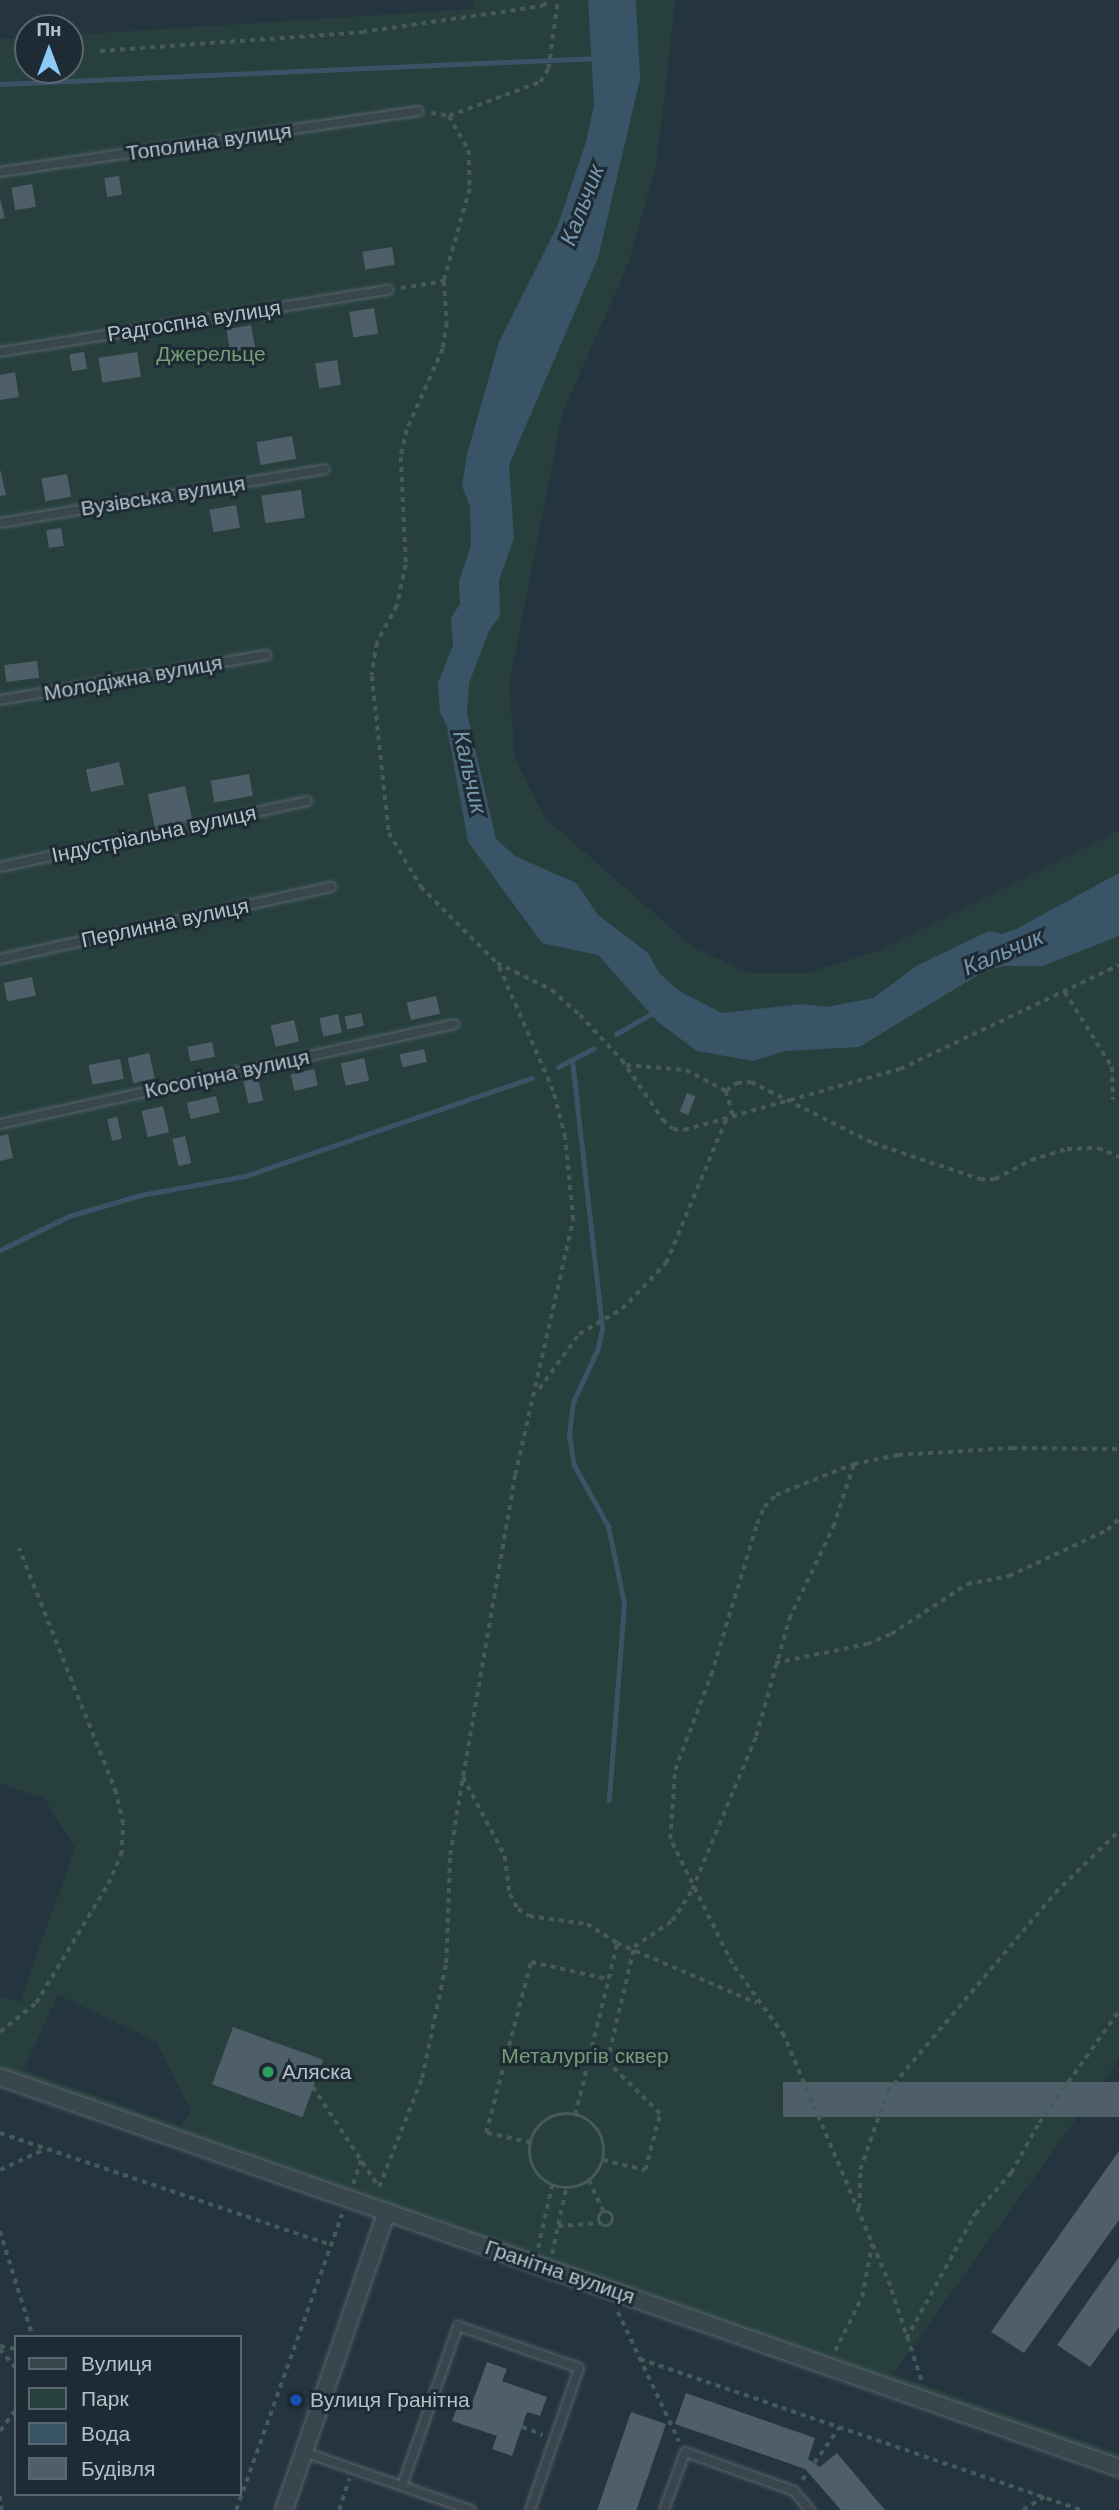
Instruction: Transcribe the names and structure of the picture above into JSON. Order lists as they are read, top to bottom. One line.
{"streets":{"street":["Гранітна вулиця"],"lane":["Тополина вулиця","Радгоспна вулиця","Вузівська вулиця","Молодіжна вулиця","Індустріальна вулиця","Перлинна вулиця","Косогірна вулиця"]},"water":["Кальчик"],"parks":["Джерельце","Металургів сквер"],"places":["Аляска","Вулиця Гранітна"],"legend":["Вулиця","Парк","Вода","Будівля"],"north":"top"}
